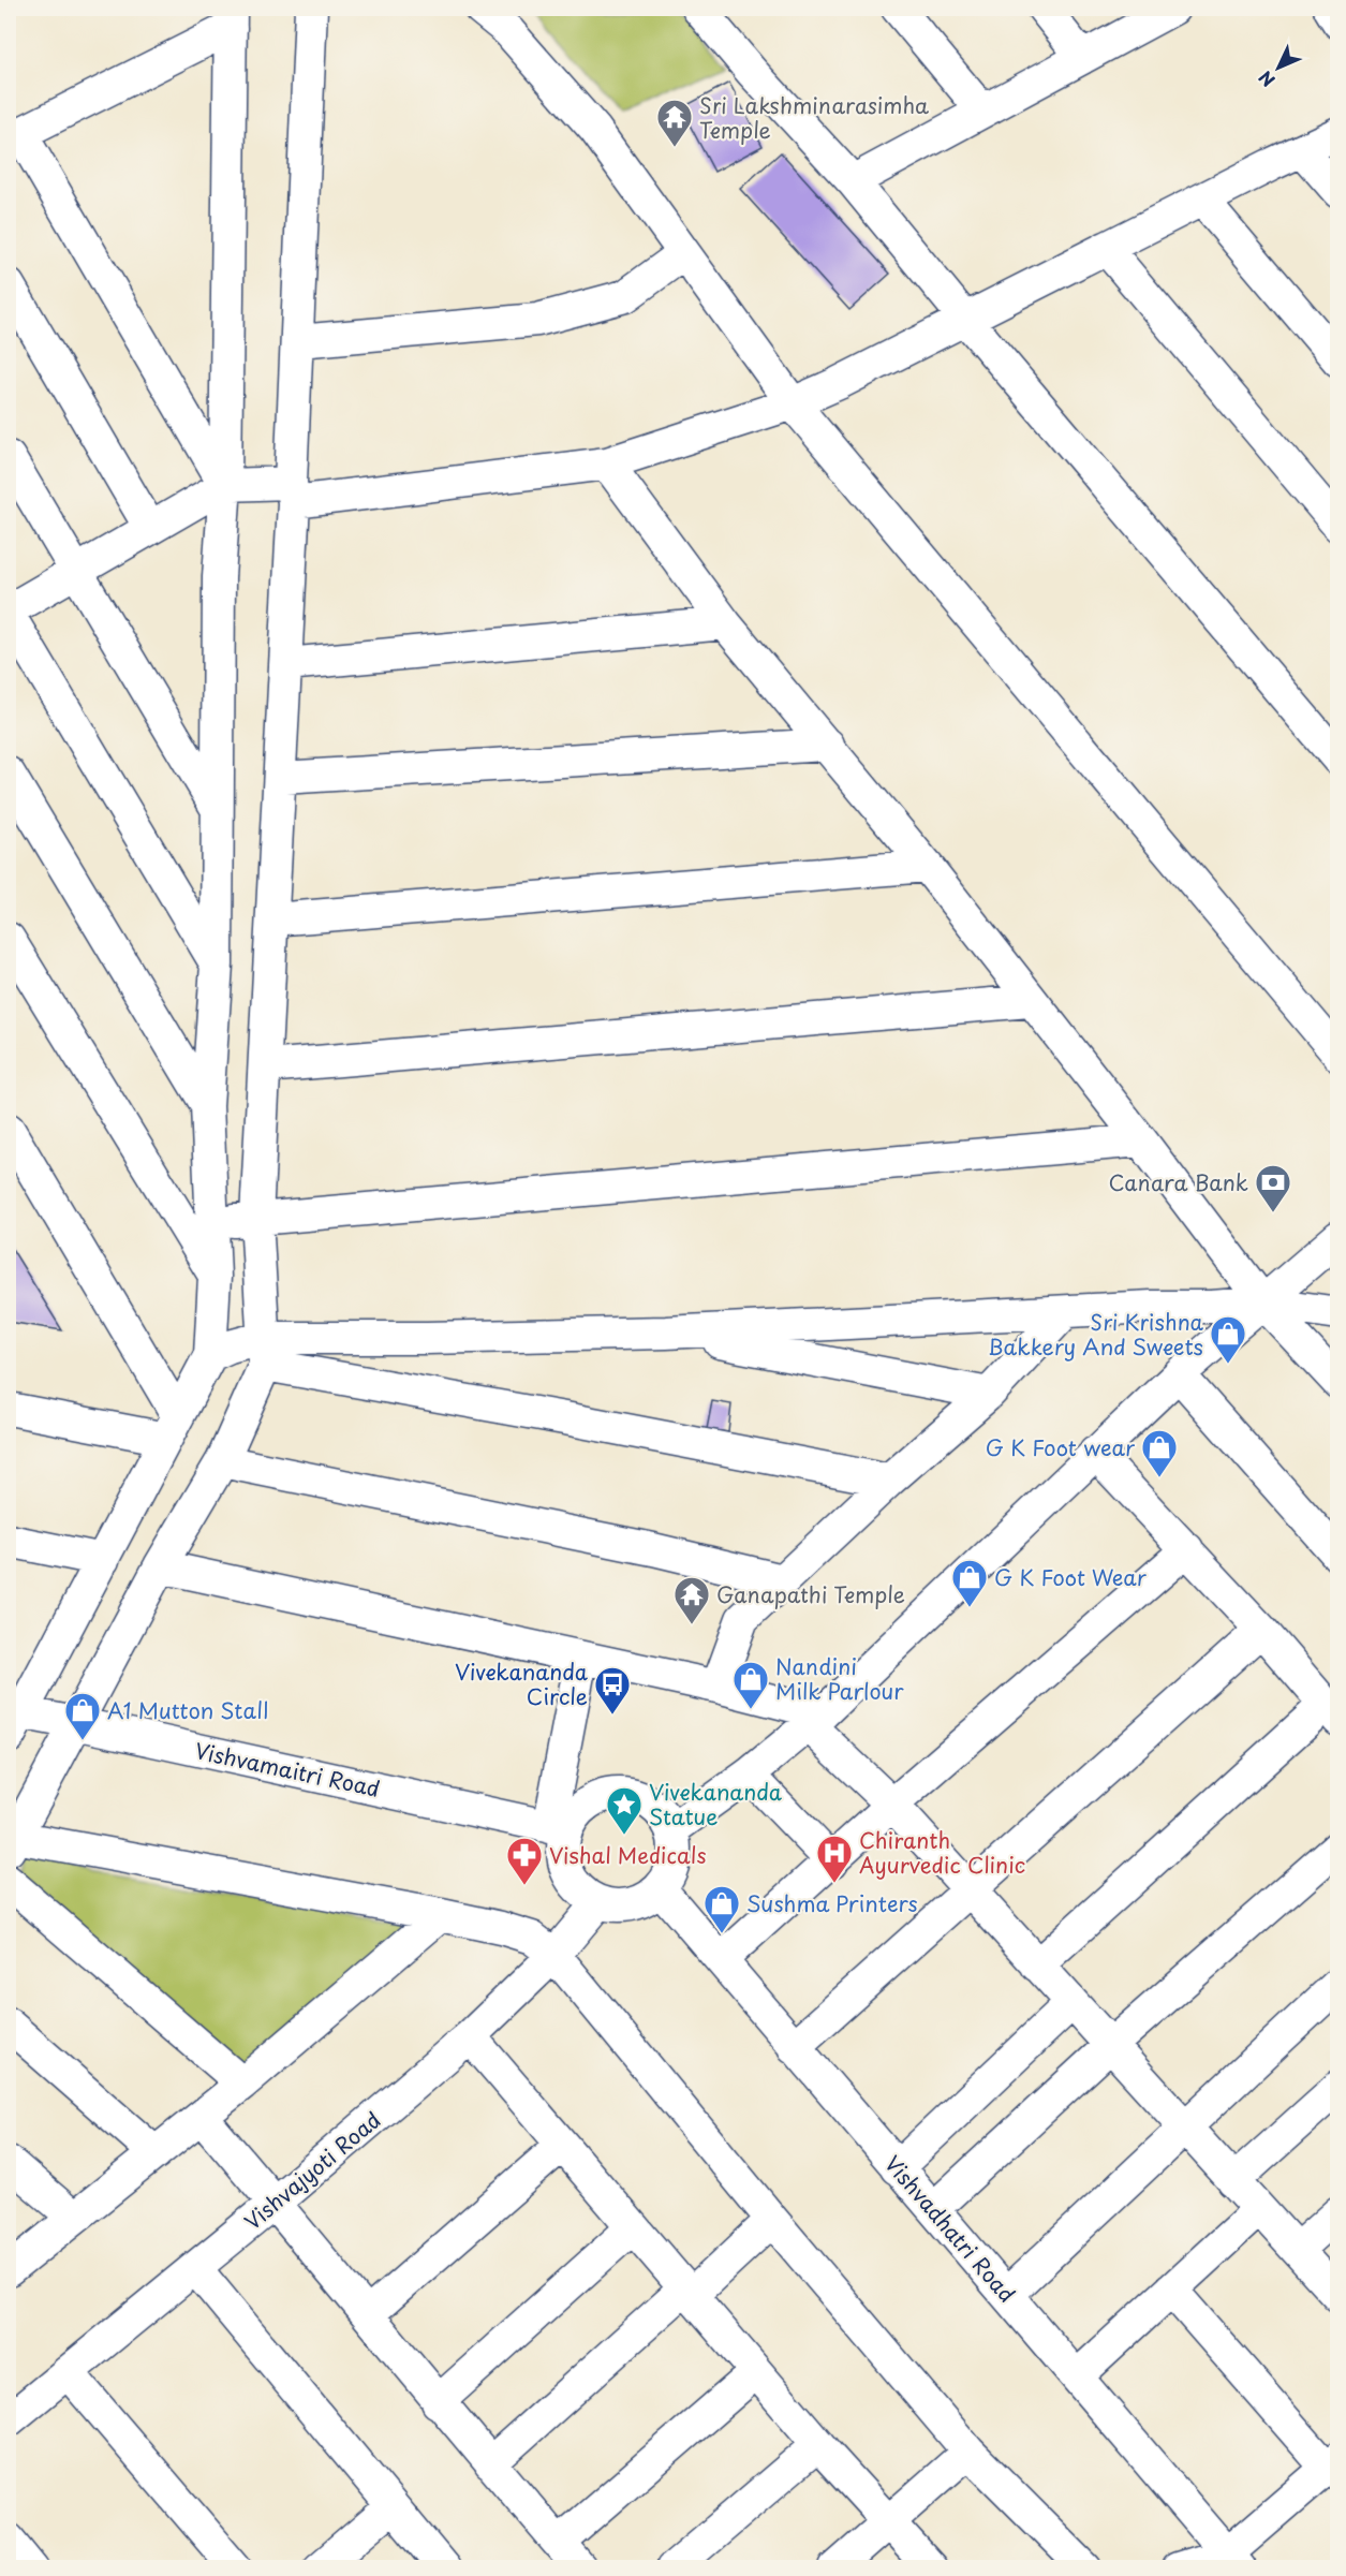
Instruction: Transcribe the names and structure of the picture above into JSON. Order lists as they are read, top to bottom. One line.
{"streets":{"street":["Vishvamaitri Road","Vishvajyoti Road","Vishvadhatri Road"]},"crossings":[["Vishvamaitri Road","Vishvajyoti Road"],["Vishvamaitri Road","Vishvadhatri Road"],["Vishvajyoti Road","Vishvadhatri Road"]],"places":{"temple":["Sri Lakshminarasimha Temple","Ganapathi Temple"],"bank":["Canara Bank"],"shop":["Sri Krishna Bakkery And Sweets","G K Foot wear","G K Foot Wear","Nandini Milk Parlour","A1 Mutton Stall","Sushma Printers"],"bus stop":["Vivekananda Circle"],"place":["Vivekananda Statue"],"hospital":["Chiranth Ayurvedic Clinic"],"pharmacy":["Vishal Medicals"]},"north":"bottom left"}
